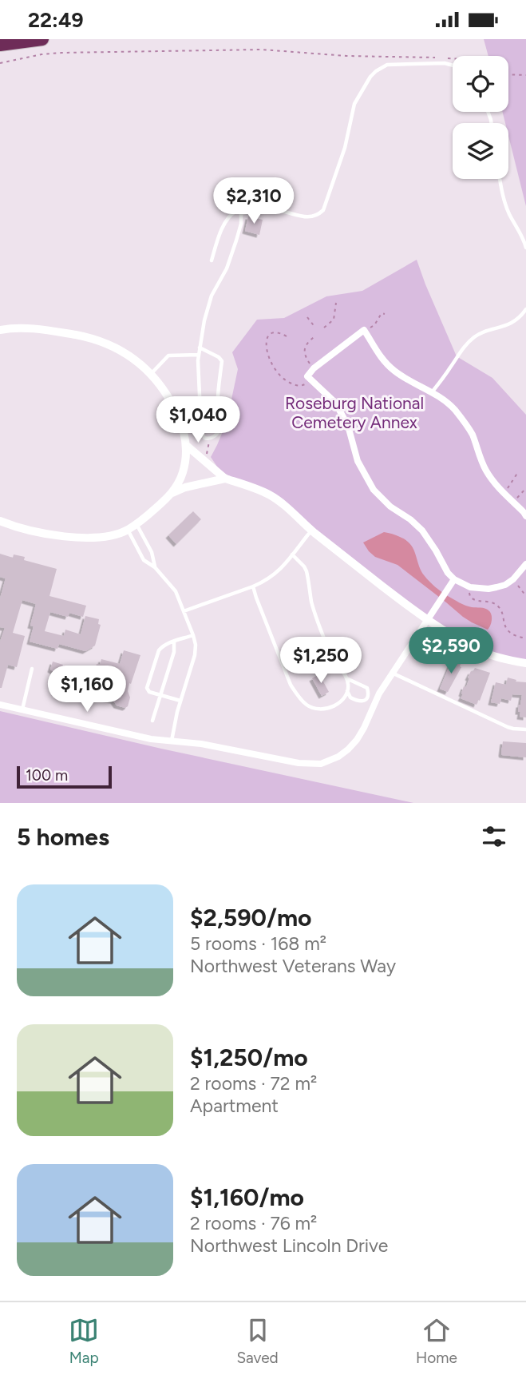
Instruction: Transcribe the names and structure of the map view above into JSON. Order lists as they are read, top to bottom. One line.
{"parks":["Roseburg National Cemetery Annex"],"scale_bar":"100 m","page":{"status":"22:49","price":["$2,310","$1,040","$2,590","$1,250","$1,160"],"scale":"100 m","heading":"5 homes","list":[{"name":"$2,590/mo","note":"5 rooms · 168 m² · Northwest Veterans Way"},{"name":"$1,250/mo","note":"2 rooms · 72 m² · Apartment"},{"name":"$1,160/mo","note":"2 rooms · 76 m² · Northwest Lincoln Drive"}],"tabs":["Map","Saved","Home"]}}
